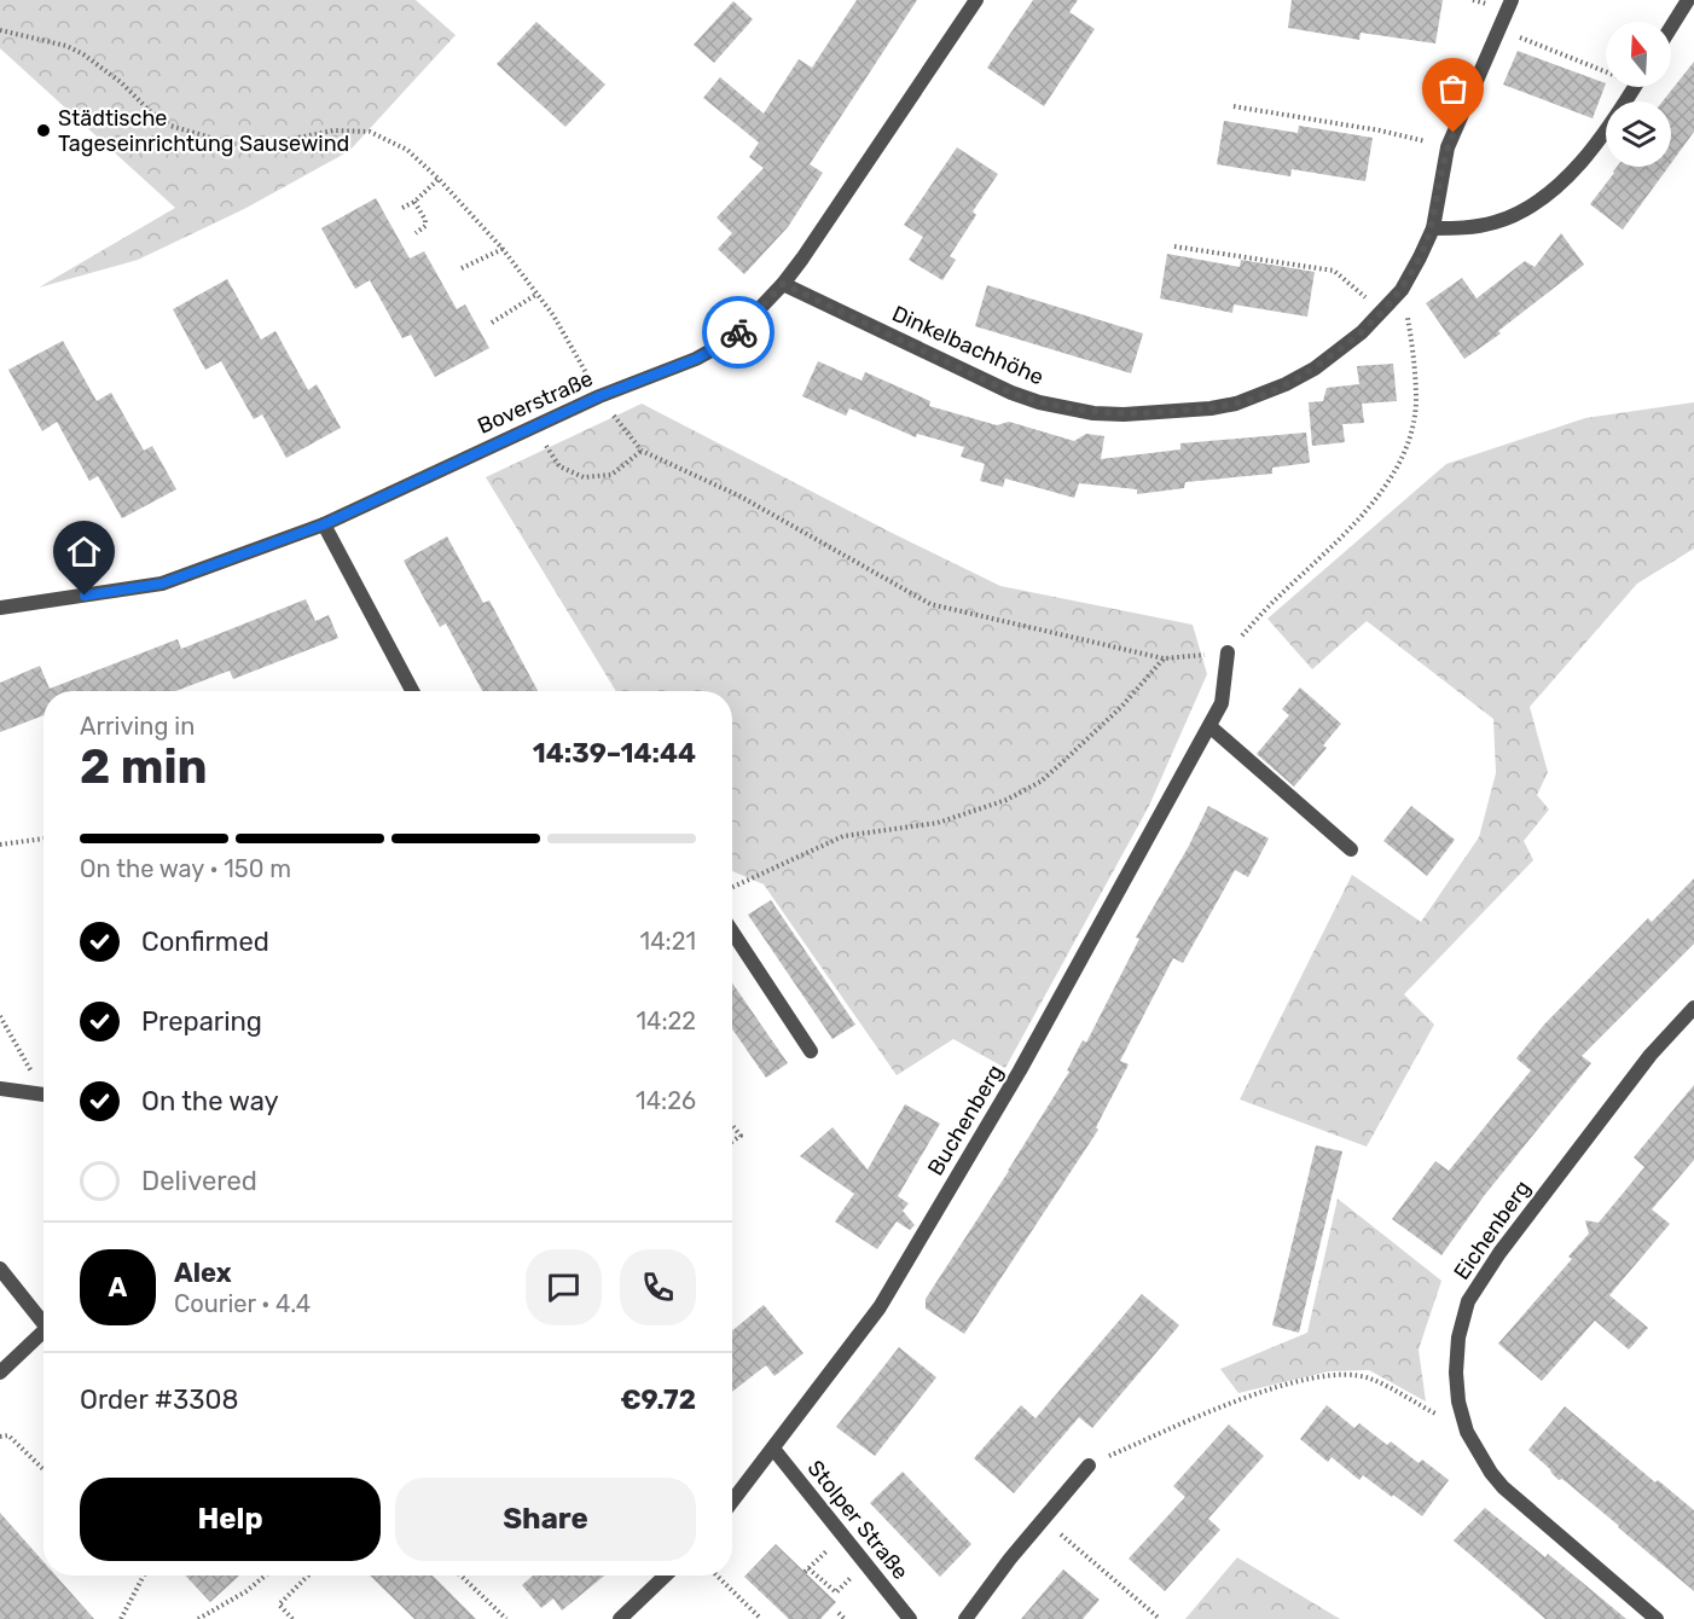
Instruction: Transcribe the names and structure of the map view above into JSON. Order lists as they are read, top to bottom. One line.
{"streets":{"street":["Dinkelbachhöhe","Boverstraße","Buchenberg","Eichenberg","Stolper Straße"]},"crossings":[["Dinkelbachhöhe","Boverstraße"],["Buchenberg","Stolper Straße"]],"places":["Städtische Tageseinrichtung Sausewind"],"north":"top","page":{"heading":["2 min","Arriving in","14:39–14:44"],"panel":["Alex","Courier · 4.4","Order #3308","€9.72"],"bar":"On the way · 150 m","list":[["Confirmed","14:21"],["Preparing","14:22"],["On the way","14:26"],"Delivered"],"round":"A","buttons":["Help","Share"]}}
